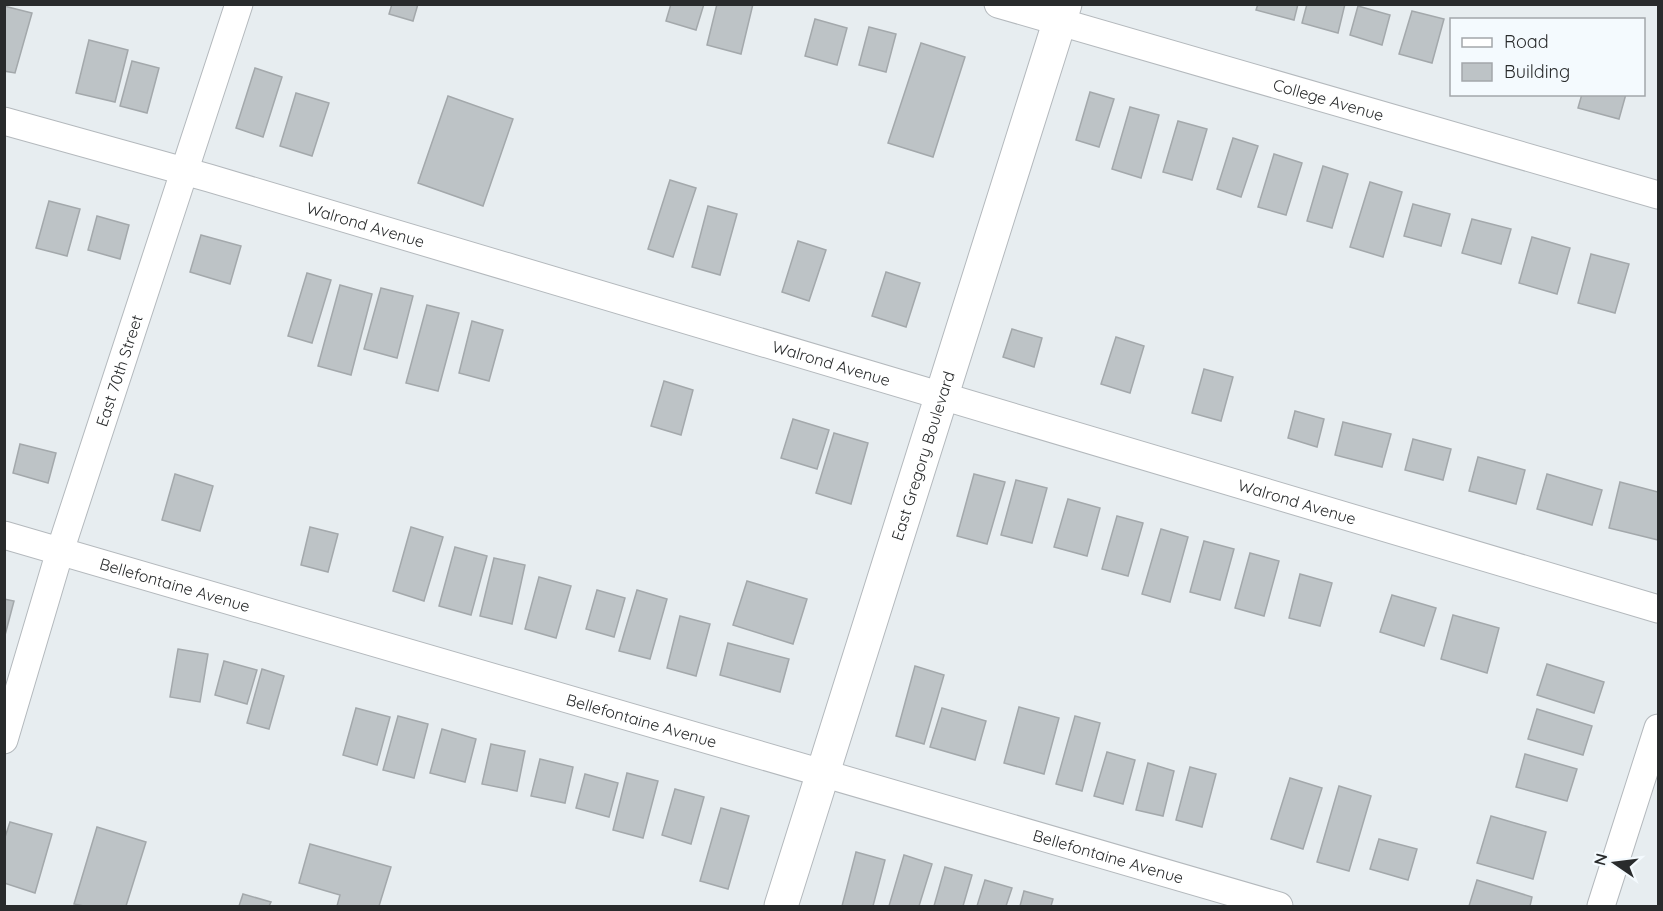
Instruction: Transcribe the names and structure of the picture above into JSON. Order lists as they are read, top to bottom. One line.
{"streets":{"main road":["East Gregory Boulevard"],"street":["College Avenue","Walrond Avenue","East 70th Street","Bellefontaine Avenue"]},"crossings":[["College Avenue","East Gregory Boulevard"],["Walrond Avenue","East 70th Street"],["Walrond Avenue","East Gregory Boulevard"],["East 70th Street","Bellefontaine Avenue"],["East Gregory Boulevard","Bellefontaine Avenue"]],"legend":["Road","Building"],"north":"left"}
